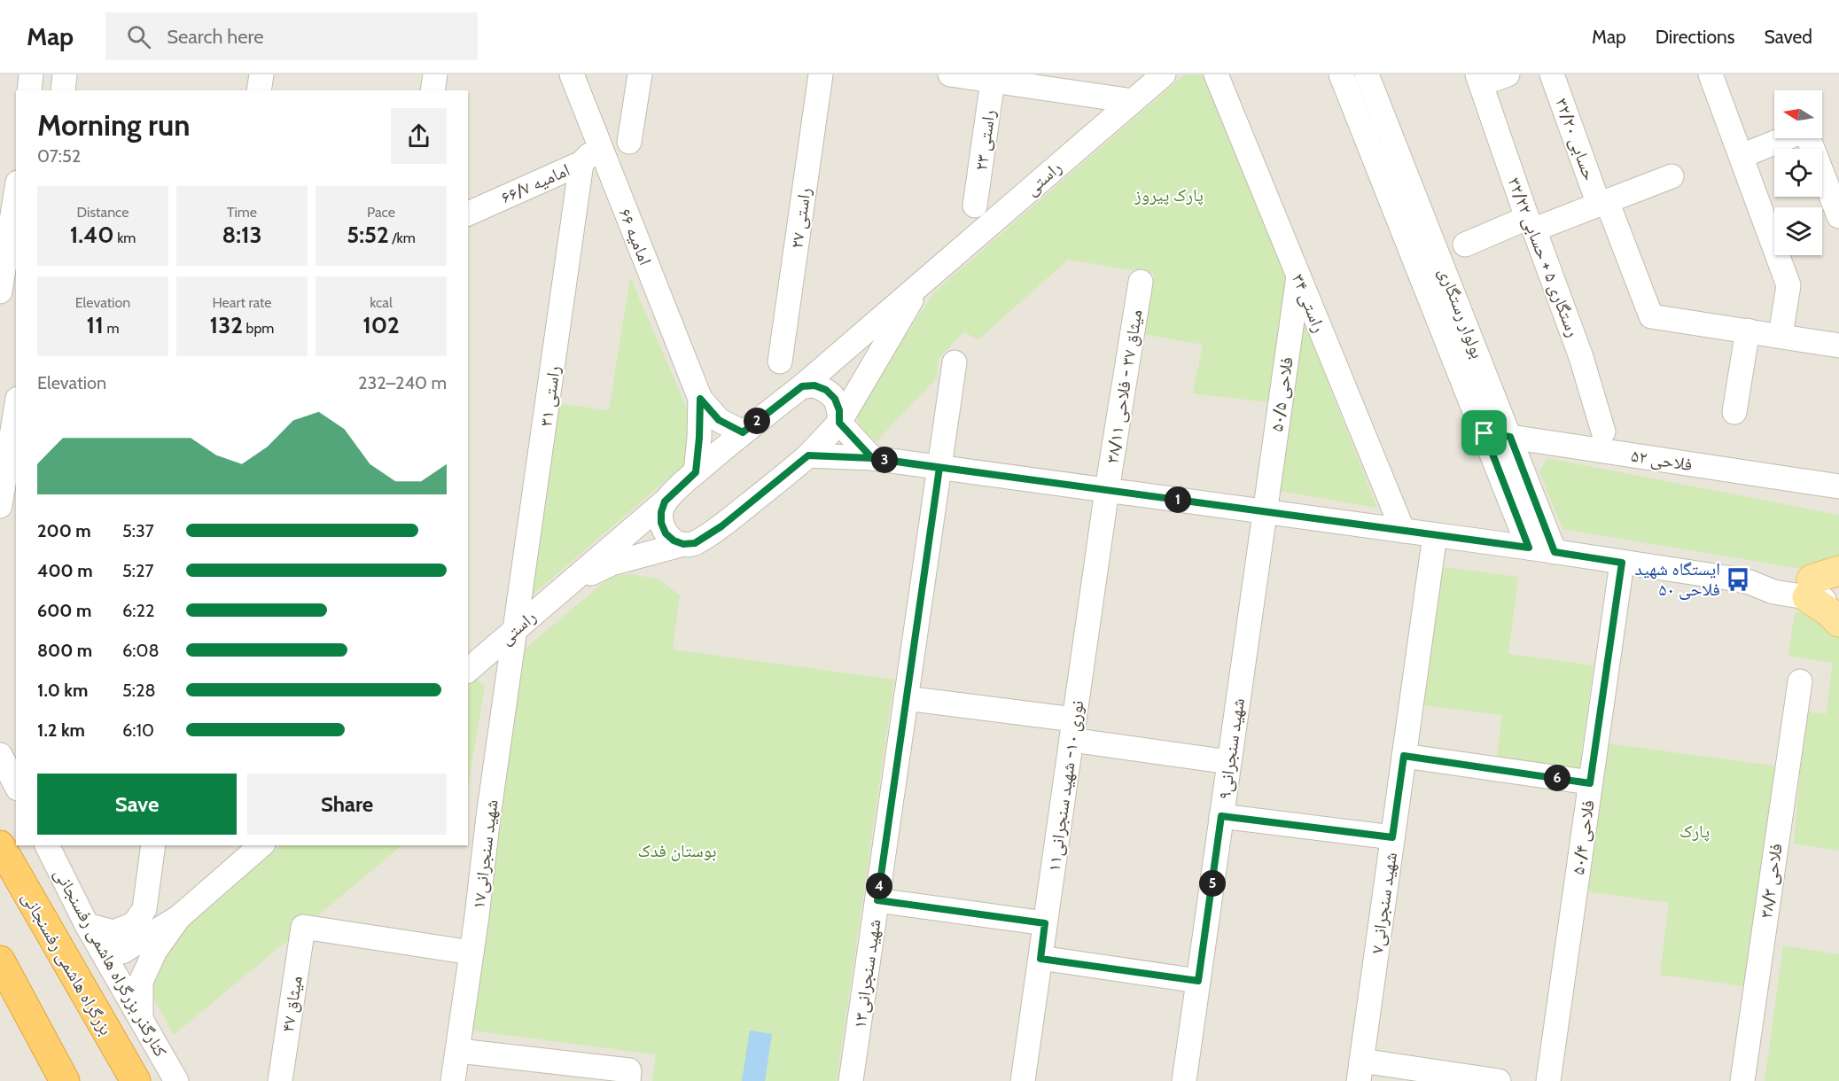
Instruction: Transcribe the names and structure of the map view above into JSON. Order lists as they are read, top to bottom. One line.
{"streets":{"highway":["بزرگراه هاشمی رفسنجانی"],"street":["حسابی ۳۲/۲۰","راستی ۲۳","راستی","امامیه ۶۶/۷","راستی ۲۷","امامیه ۶۶","رستگاری ۵ + حسابی ۳۲/۲۲","راستی ۳۴","بولوار رستگاری","میثاق ۳۷ - فلاحی ۳۸/۱۱","فلاحی ۵۰/۵","راستی ۳۱","فلاحی ۵۲","شهید سنجرانی۹","نوری ۱۰- شهید سنجرانی۱۱","فلاحی ۵۰/۴","شهید سنجرانی۱۷","فلاحی ۳۸/۳","شهید سنجرانی۷","کنارگذر بزرگراه هاشمی رفسنجانی","شهید سنجرانی۱۳","میثاق ۴۷"]},"crossings":[["راستی","راستی ۳۱"],["راستی","شهید سنجرانی۱۷"],["امامیه ۶۶/۷","امامیه ۶۶"],["امامیه ۶۶/۷","راستی ۳۱"],["راستی ۳۴","فلاحی ۵۰/۵"],["بولوار رستگاری","فلاحی ۵۲"],["میثاق ۳۷ - فلاحی ۳۸/۱۱","نوری ۱۰- شهید سنجرانی۱۱"],["فلاحی ۵۰/۵","شهید سنجرانی۹"],["راستی ۳۱","شهید سنجرانی۱۷"],["شهید سنجرانی۱۷","میثاق ۴۷"]],"parks":["پارک پیروز","پارک","بوستان فدک"],"places":{"bus stop":["ایستگاه شهید فلاحی ۵۰"]},"north":"left","page":{"header":"Map","search":"Search here","nav":["Map","Directions","Saved"],"heading":["Morning run","07:52"],"stats":[["Distance","1.40 km"],["Time","8:13"],["Pace","5:52 /km"],["Elevation","11 m"],["Heart rate","132 bpm"],["kcal","102"]],"chart":["Elevation","232–240 m"],"pins":["2","3","1","6","5","4"],"list":[{"name":"200 m","note":"5:37"},{"name":"400 m","note":"5:27"},{"name":"600 m","note":"6:22"},{"name":"800 m","note":"6:08"},{"name":"1.0 km","note":"5:28"},{"name":"1.2 km","note":"6:10"}],"buttons":["Save","Share"]}}
